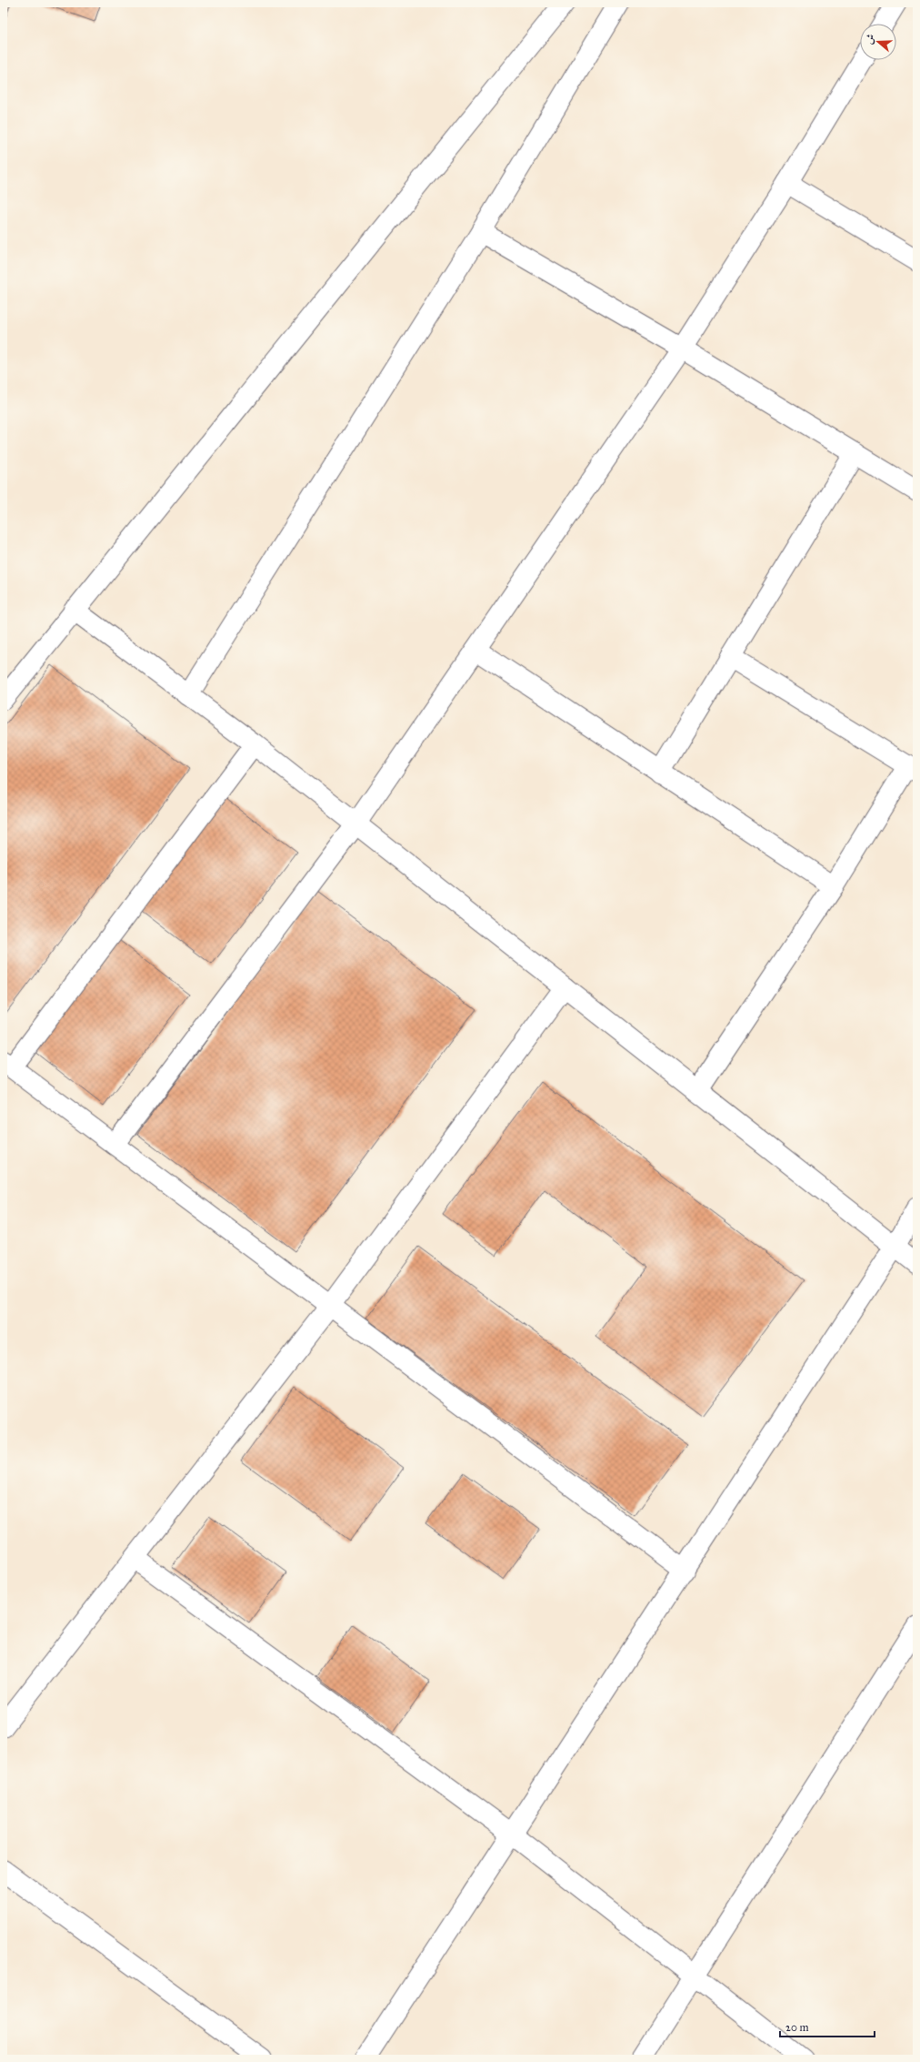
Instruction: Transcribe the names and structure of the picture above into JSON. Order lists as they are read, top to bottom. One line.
{"scale_bar":"20 m","north":"left"}
